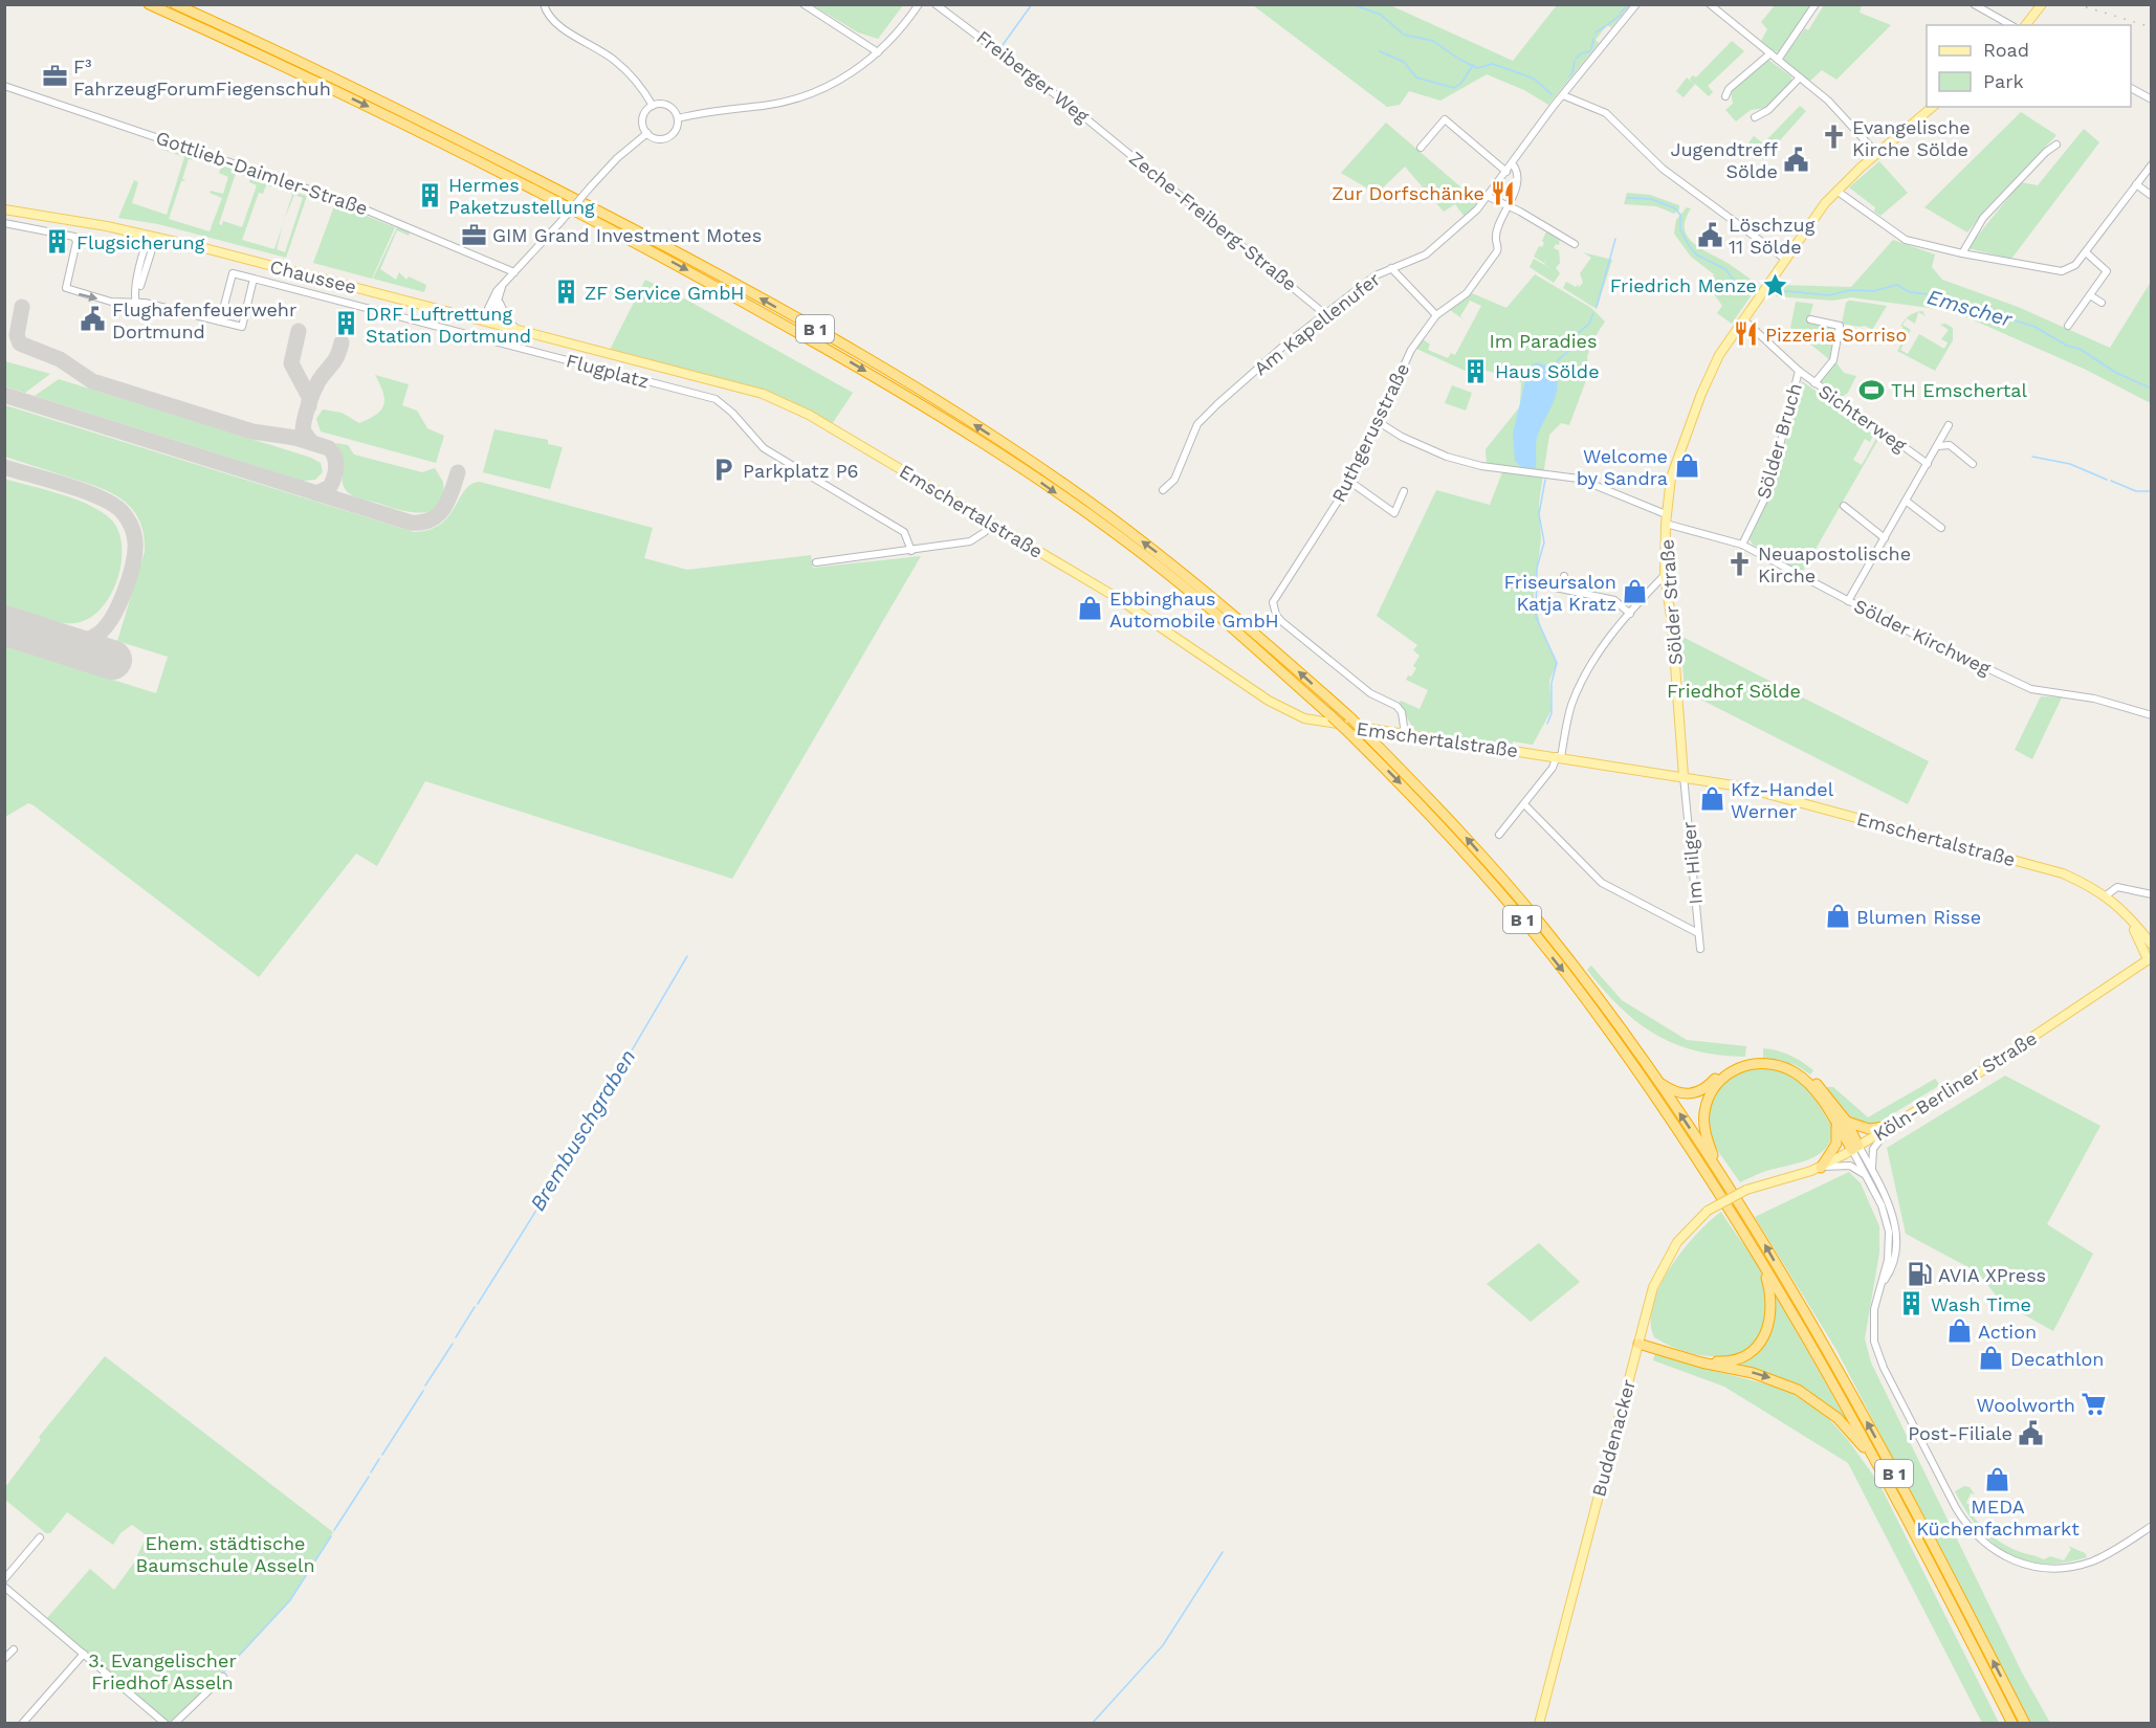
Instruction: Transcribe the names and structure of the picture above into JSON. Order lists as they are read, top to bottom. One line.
{"streets":{"highway":["B 1"],"main road":["Chaussee","Emschertalstraße","Sölder Straße","Köln-Berliner Straße","Buddenacker"],"street":["Freiberger Weg","Gottlieb-Daimler-Straße","Zeche-Freiberg-Straße","Am Kapellenufer","Flugplatz","Sichterweg","Ruthgerusstraße","Sölder Bruch","Sölder Kirchweg","Im Hilger"]},"crossings":[["Freiberger Weg","Zeche-Freiberg-Straße"],["Zeche-Freiberg-Straße","Am Kapellenufer"],["Chaussee","Emschertalstraße"],["Am Kapellenufer","Ruthgerusstraße"],["Sichterweg","Sölder Bruch"],["Ruthgerusstraße","Emschertalstraße"],["Ruthgerusstraße","Sölder Kirchweg"],["Sölder Bruch","Sölder Straße"],["Sölder Bruch","Sölder Kirchweg"],["Emschertalstraße","Sölder Straße"],["Emschertalstraße","Im Hilger"],["Sölder Straße","Sölder Kirchweg"],["Sölder Straße","Im Hilger"],["Köln-Berliner Straße","Buddenacker"]],"water":["Emscher","Brembuschgraben"],"parks":["Im Paradies","Friedhof Sölde","Ehem. städtische Baumschule Asseln","3. Evangelischer Friedhof Asseln"],"places":{"office":["F³ FahrzeugForumFiegenschuh","GIM Grand Investment Motes"],"church":["Evangelische Kirche Sölde","Neuapostolische Kirche"],"public building":["Jugendtreff Sölde","Löschzug 11 Sölde","Flughafenfeuerwehr Dortmund","Post-Filiale"],"restaurant":["Zur Dorfschänke","Pizzeria Sorriso"],"building":["Hermes Paketzustellung","Flugsicherung","ZF Service GmbH","DRF Luftrettung Station Dortmund","Haus Sölde","Wash Time"],"place":["Friedrich Menze"],"sports":["TH Emschertal"],"shop":["Welcome by Sandra","Friseursalon Katja Kratz","Ebbinghaus Automobile GmbH","Kfz-Handel Werner","Blumen Risse","Action","Decathlon","MEDA Küchenfachmarkt"],"parking":["Parkplatz P6"],"fuel station":["AVIA XPress"],"supermarket":["Woolworth"]},"legend":["Road","Park"]}
